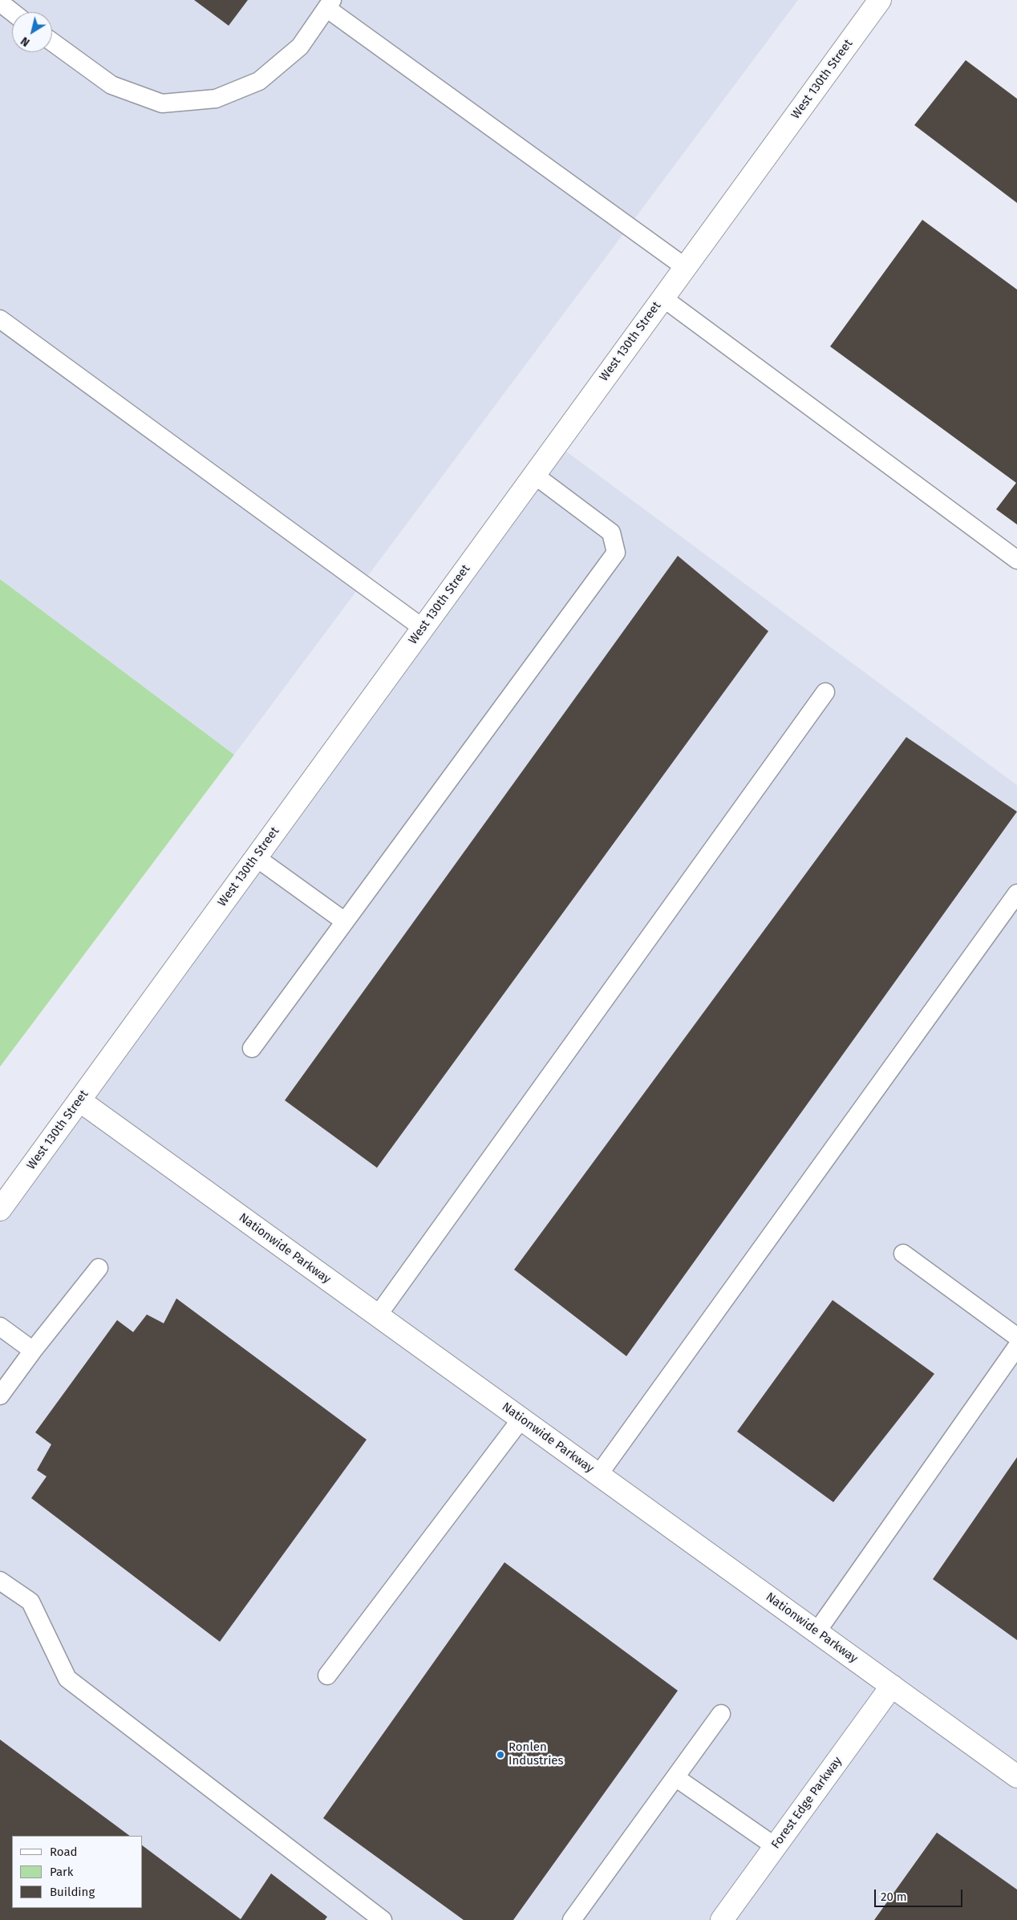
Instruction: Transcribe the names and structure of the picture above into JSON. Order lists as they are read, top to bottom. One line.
{"streets":{"main road":["West 130th Street","Nationwide Parkway","Forest Edge Parkway"]},"crossings":[["West 130th Street","Nationwide Parkway"],["Nationwide Parkway","Forest Edge Parkway"]],"places":["Ronlen Industries"],"legend":["Road","Park","Building"],"scale_bar":"20 m","north":"bottom left"}
